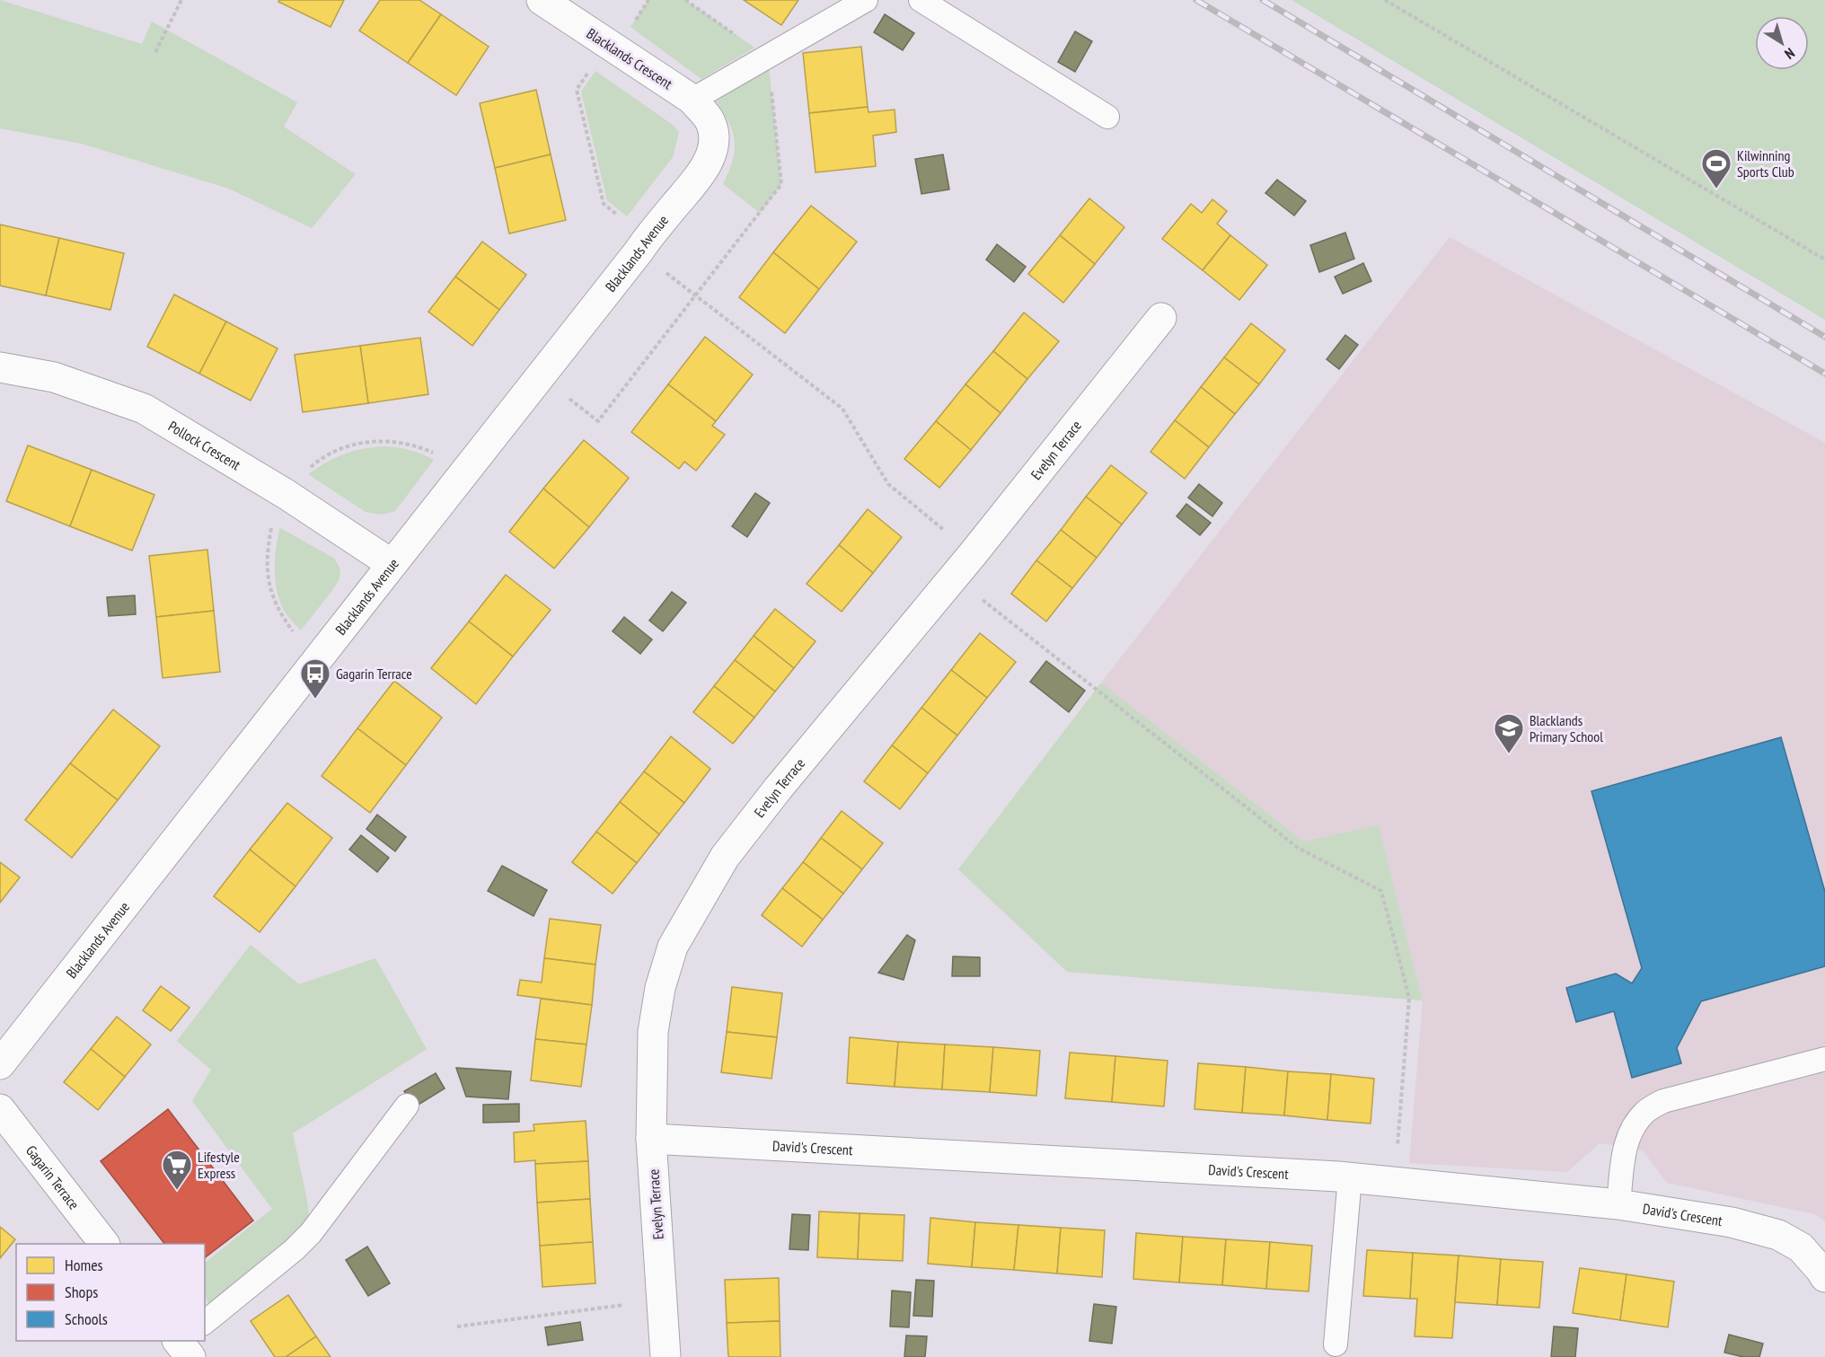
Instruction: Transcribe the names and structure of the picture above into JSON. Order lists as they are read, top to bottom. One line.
{"streets":{"street":["Blacklands Crescent","Blacklands Avenue","Pollock Crescent","Evelyn Terrace","David's Crescent","Gagarin Terrace"]},"crossings":[["Blacklands Crescent","Blacklands Avenue"],["Blacklands Avenue","Pollock Crescent"],["Evelyn Terrace","David's Crescent"]],"places":{"sports":["Kilwinning Sports Club"],"bus stop":["Gagarin Terrace"],"school or university":["Blacklands Primary School"],"supermarket":["Lifestyle Express"]},"legend":["Homes","Shops","Schools"],"north":"bottom right"}
